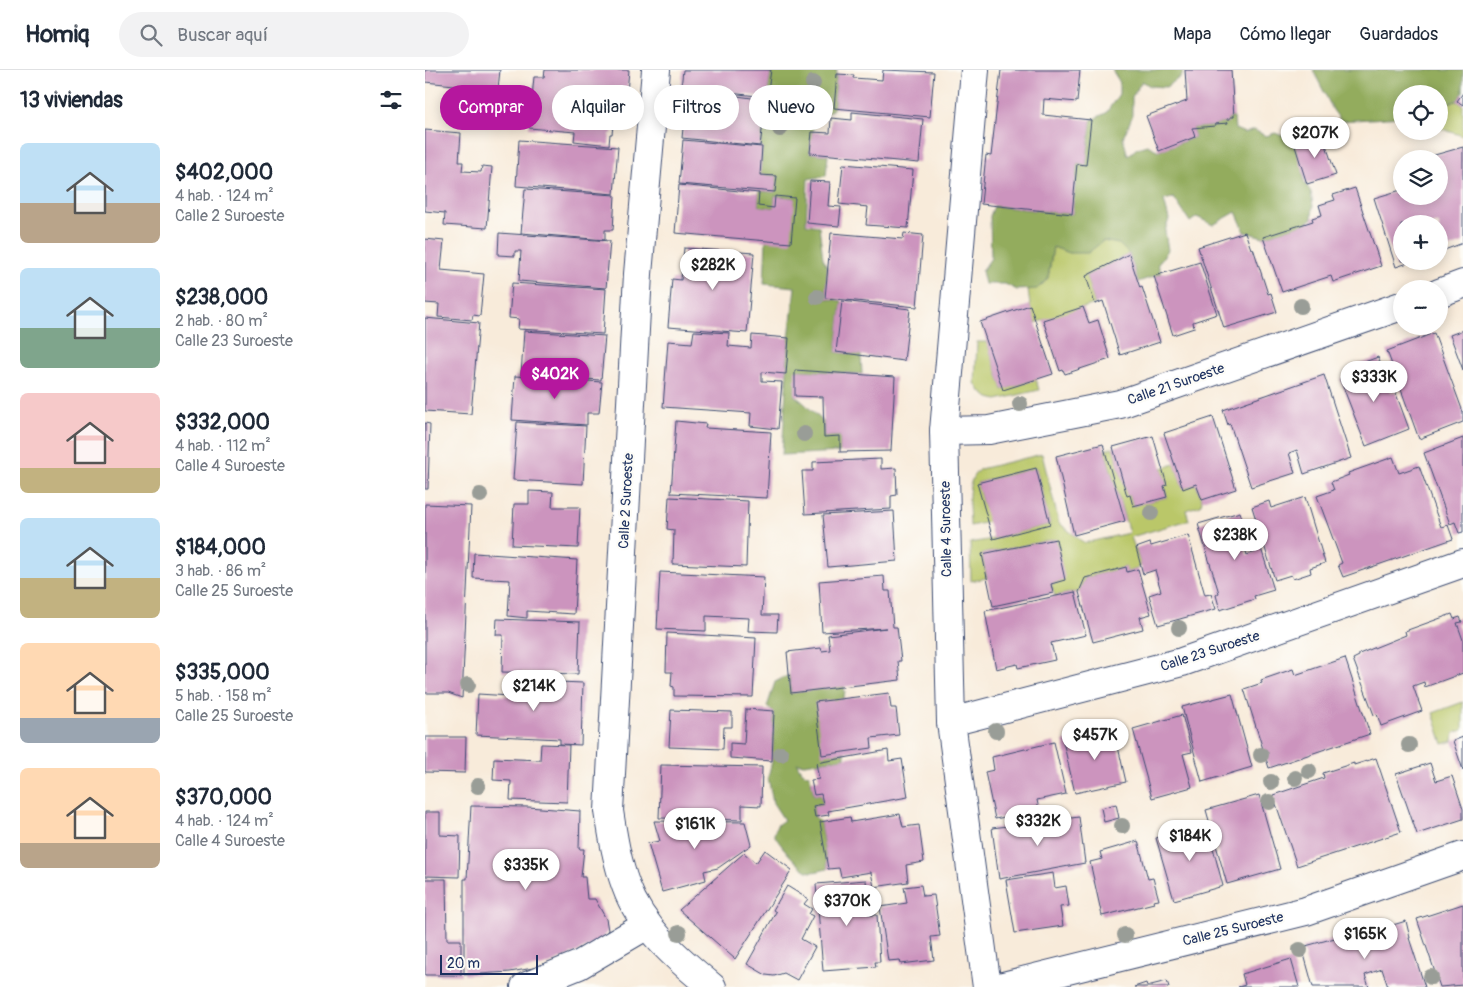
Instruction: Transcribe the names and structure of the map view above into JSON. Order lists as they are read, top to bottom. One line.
{"streets":{"street":["Calle 21 Suroeste","Calle 2 Suroeste","Calle 4 Suroeste","Calle 23 Suroeste","Calle 25 Suroeste"]},"crossings":[["Calle 21 Suroeste","Calle 4 Suroeste"],["Calle 4 Suroeste","Calle 23 Suroeste"]],"scale_bar":"20 m","page":{"header":"Homiq","search":"Buscar aquí","nav":["Mapa","Cómo llegar","Guardados"],"heading":"13 viviendas","map_buttons":["+","−"],"chip":["Comprar","Alquilar","Filtros","Nuevo"],"price":["$207K","$282K","$402K","$333K","$238K","$214K","$457K","$332K","$161K","$184K","$335K","$370K","$165K"],"list":[{"name":"$402,000","note":"4 hab. · 124 m² · Calle 2 Suroeste"},{"name":"$238,000","note":"2 hab. · 80 m² · Calle 23 Suroeste"},{"name":"$332,000","note":"4 hab. · 112 m² · Calle 4 Suroeste"},{"name":"$184,000","note":"3 hab. · 86 m² · Calle 25 Suroeste"},{"name":"$335,000","note":"5 hab. · 158 m² · Calle 25 Suroeste"},{"name":"$370,000","note":"4 hab. · 124 m² · Calle 4 Suroeste"}],"scale":"20 m"}}
